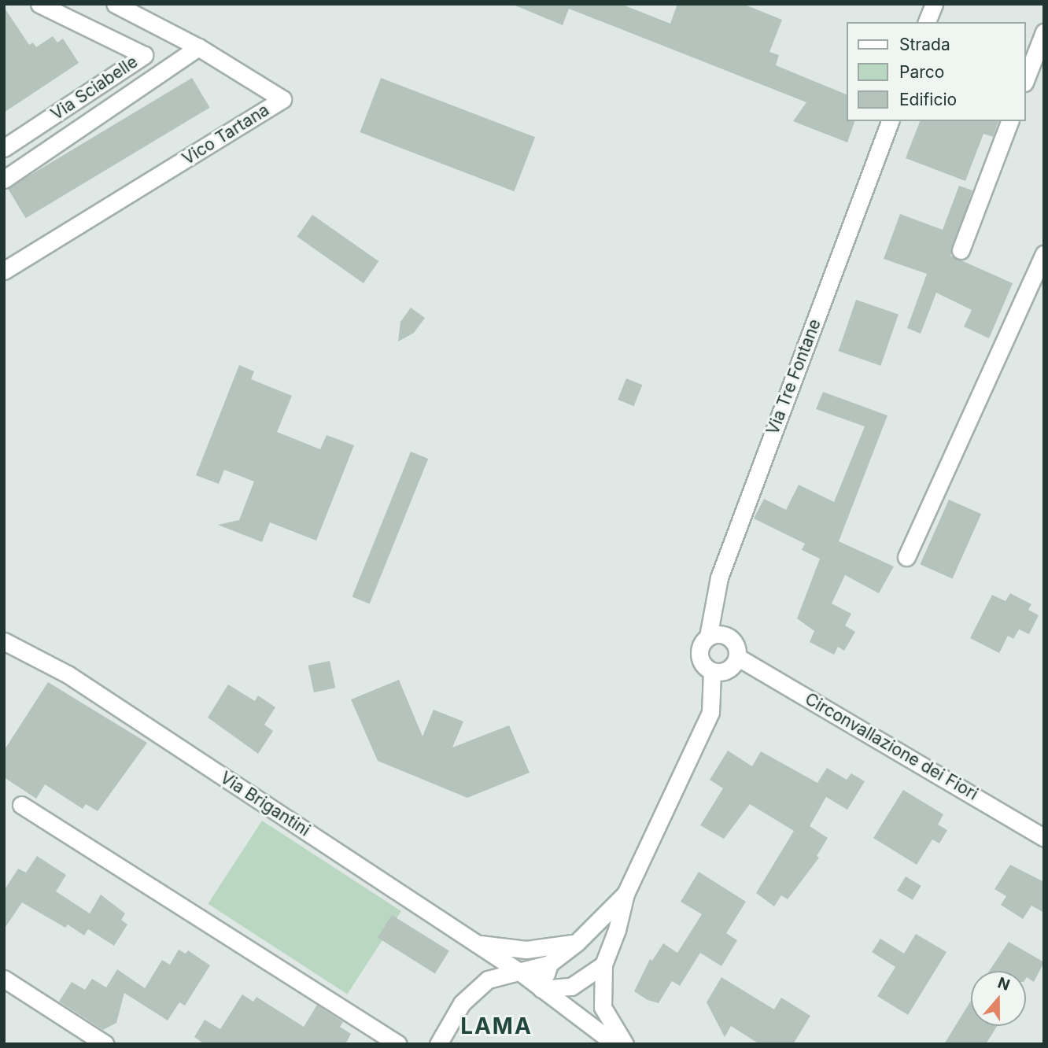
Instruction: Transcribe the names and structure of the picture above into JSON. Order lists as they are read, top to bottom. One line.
{"streets":{"street":["Via Sciabelle","Vico Tartana","Via Tre Fontane","Circonvallazione dei Fiori","Via Brigantini"]},"crossings":[["Via Sciabelle","Vico Tartana"],["Via Tre Fontane","Circonvallazione dei Fiori"]],"districts":["LAMA"],"legend":["Strada","Parco","Edificio"],"north":"top"}
